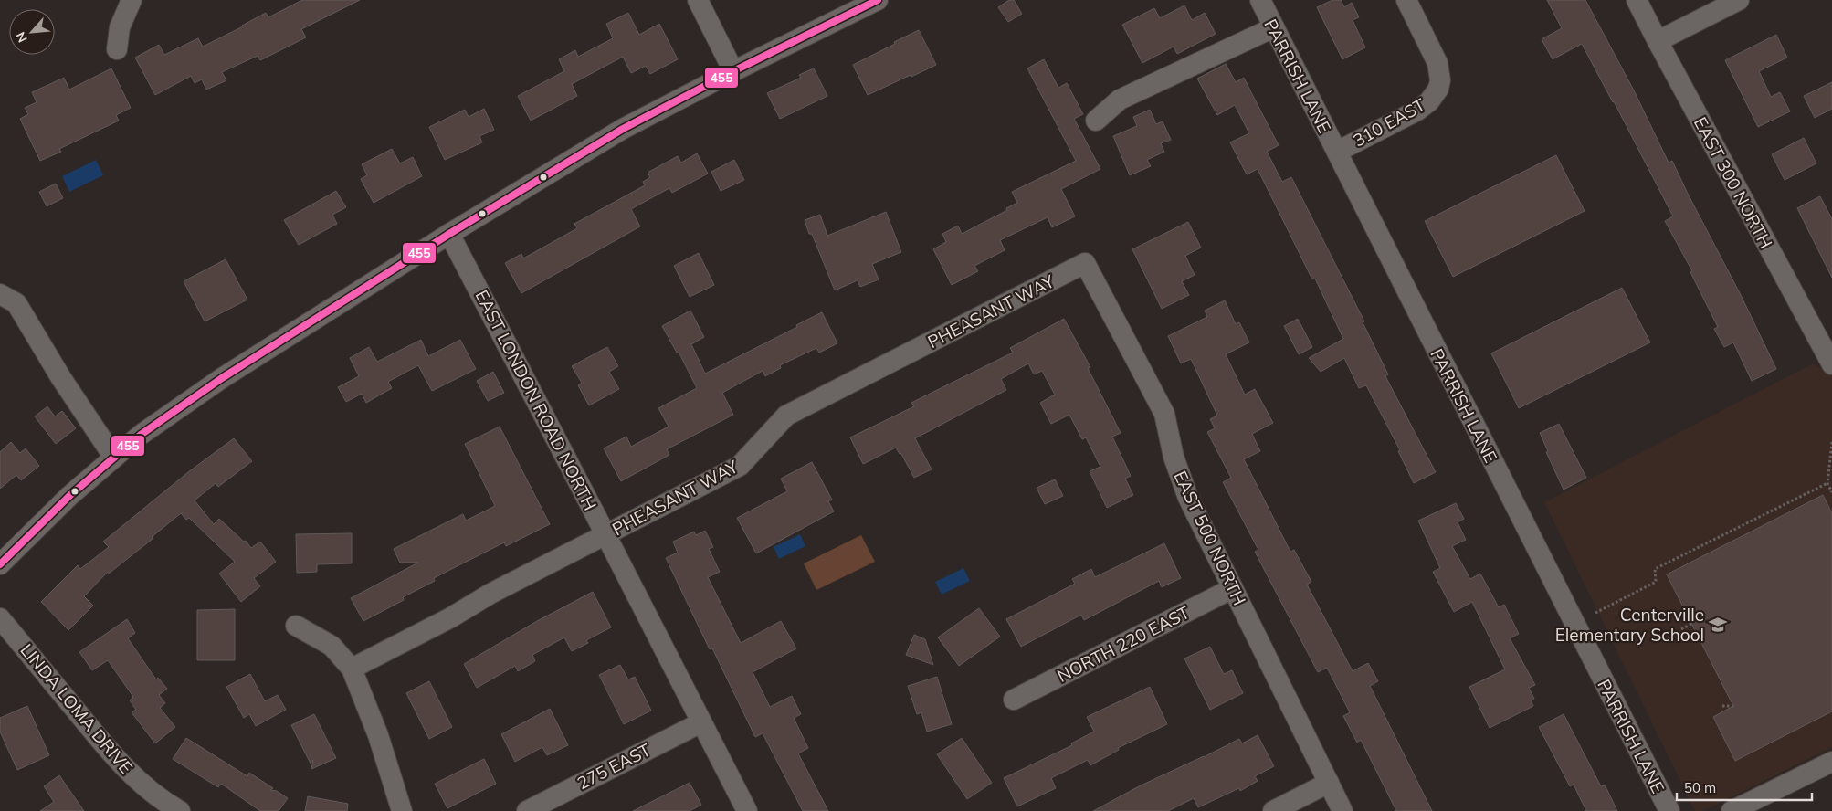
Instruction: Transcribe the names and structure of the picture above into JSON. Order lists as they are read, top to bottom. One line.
{"streets":{"street":["PARRISH LANE","310 EAST","EAST 300 NORTH","PHEASANT WAY","EAST LONDON ROAD NORTH","EAST 500 NORTH","NORTH 220 EAST","LINDA LOMA DRIVE","275 EAST"]},"crossings":[["PARRISH LANE","310 EAST"],["PHEASANT WAY","EAST LONDON ROAD NORTH"],["PHEASANT WAY","EAST 500 NORTH"],["EAST LONDON ROAD NORTH","275 EAST"],["EAST 500 NORTH","NORTH 220 EAST"]],"places":{"school or university":["Centerville Elementary School"]},"lines":["transit line 455"],"scale_bar":"50 m","north":"bottom left"}
